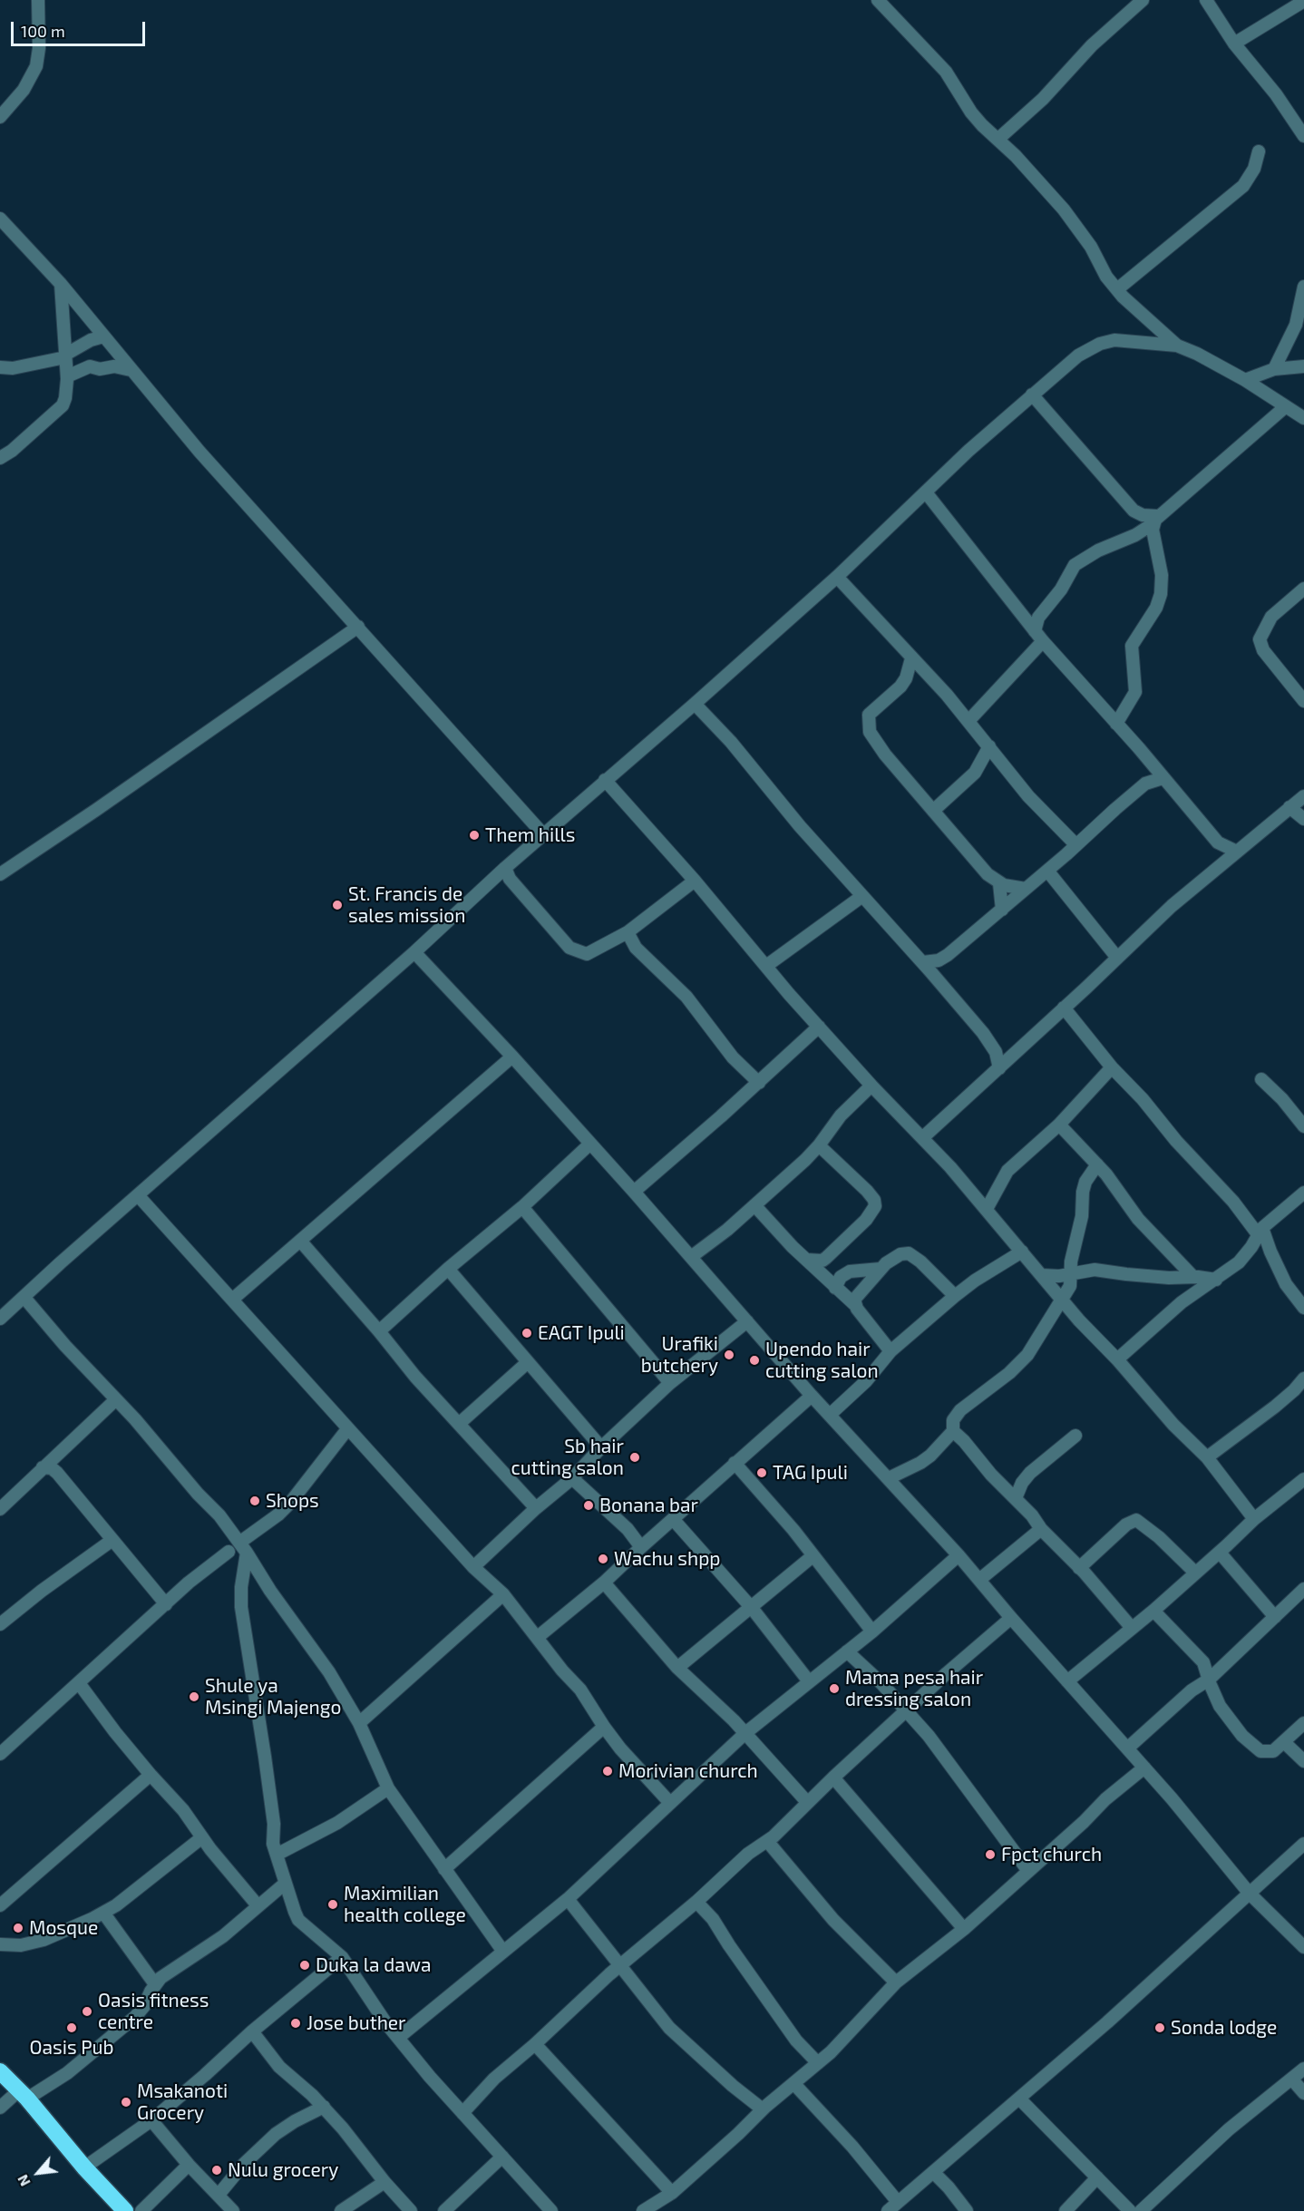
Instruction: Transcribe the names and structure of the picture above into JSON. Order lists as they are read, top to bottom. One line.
{"places":["Them hills","St. Francis de sales mission","EAGT Ipuli","Urafiki butchery","Upendo hair cutting salon","Sb hair cutting salon","TAG Ipuli","Shops","Bonana bar","Wachu shpp","Mama pesa hair dressing salon","Shule ya Msingi Majengo","Morivian church","Fpct church","Maximilian health college","Mosque","Duka la dawa","Oasis fitness centre","Jose buther","Oasis Pub","Sonda lodge","Msakanoti Grocery","Nulu grocery"],"scale_bar":"100 m","north":"bottom left"}
